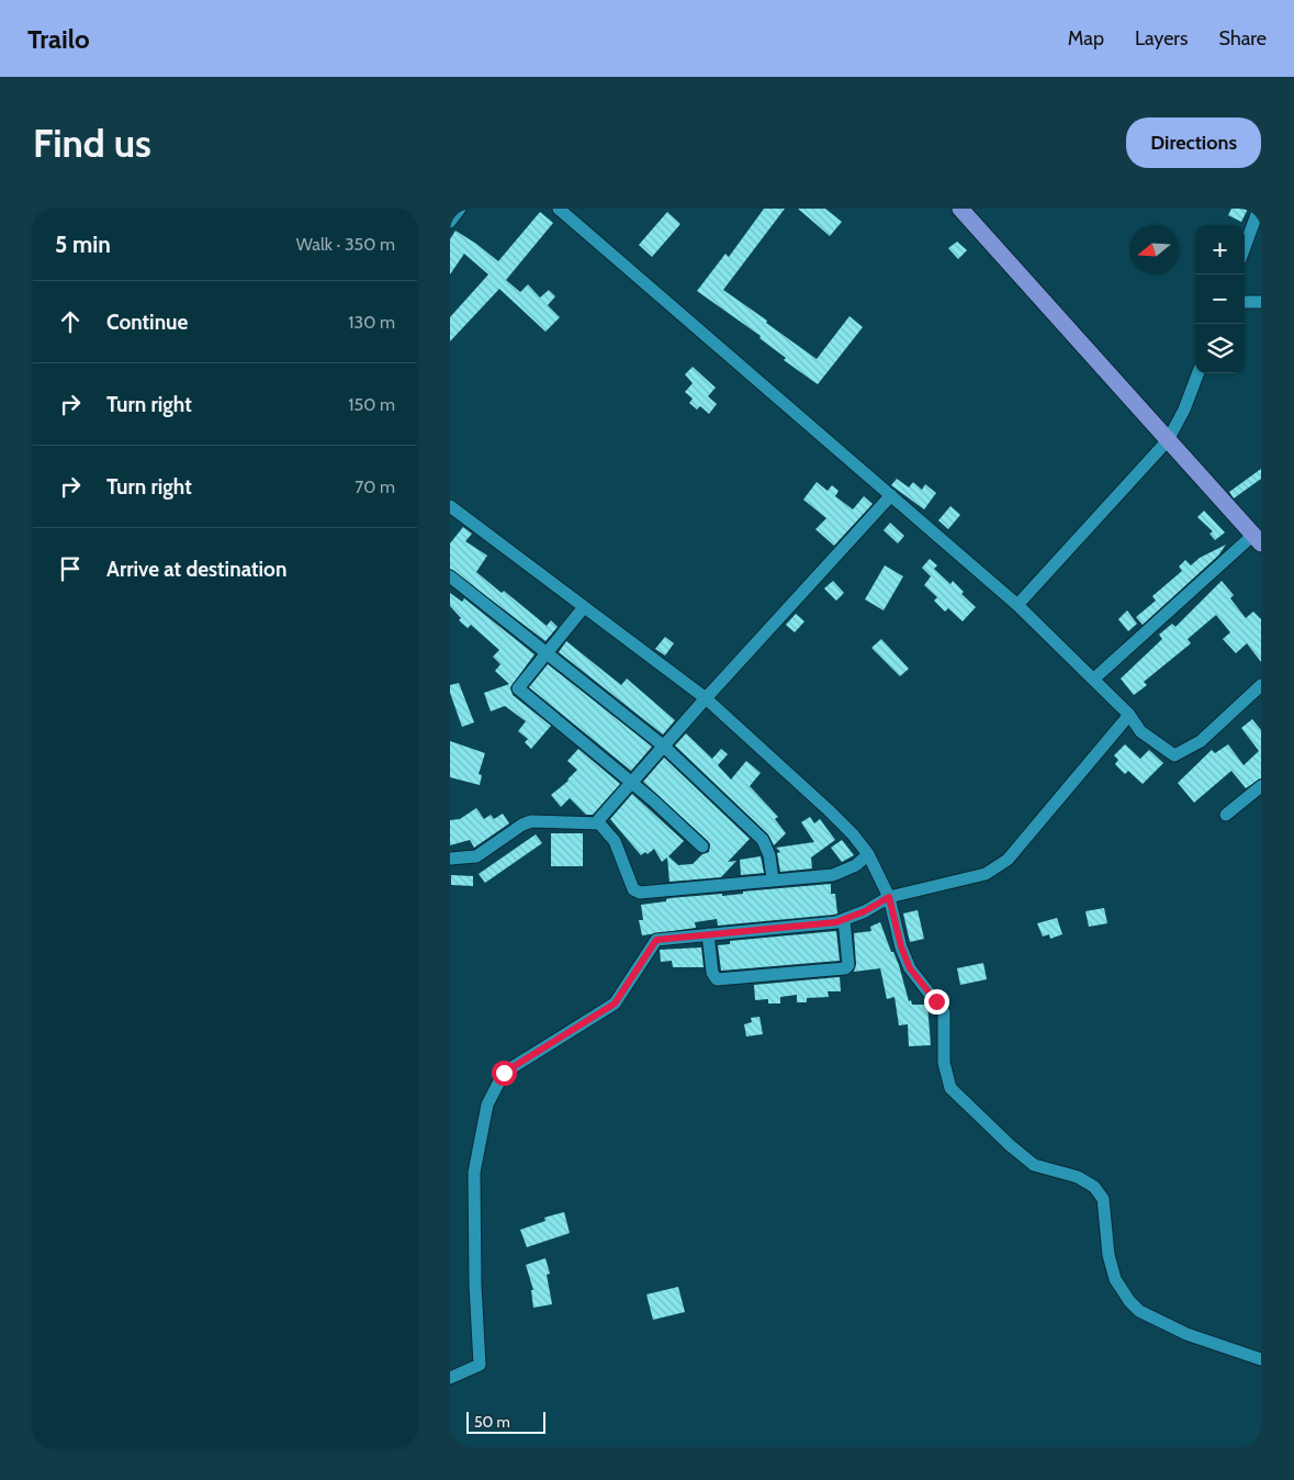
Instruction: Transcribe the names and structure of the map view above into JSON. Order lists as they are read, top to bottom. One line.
{"scale_bar":"50 m","north":"left","page":{"header":"Trailo","nav":["Map","Layers","Share"],"buttons":"Directions","title":"Find us","heading":["5 min","Walk · 350 m"],"map_buttons":["+","−"],"list":[["Continue","130 m"],["Turn right","150 m"],["Turn right","70 m"],"Arrive at destination"],"scale":"50 m"}}
